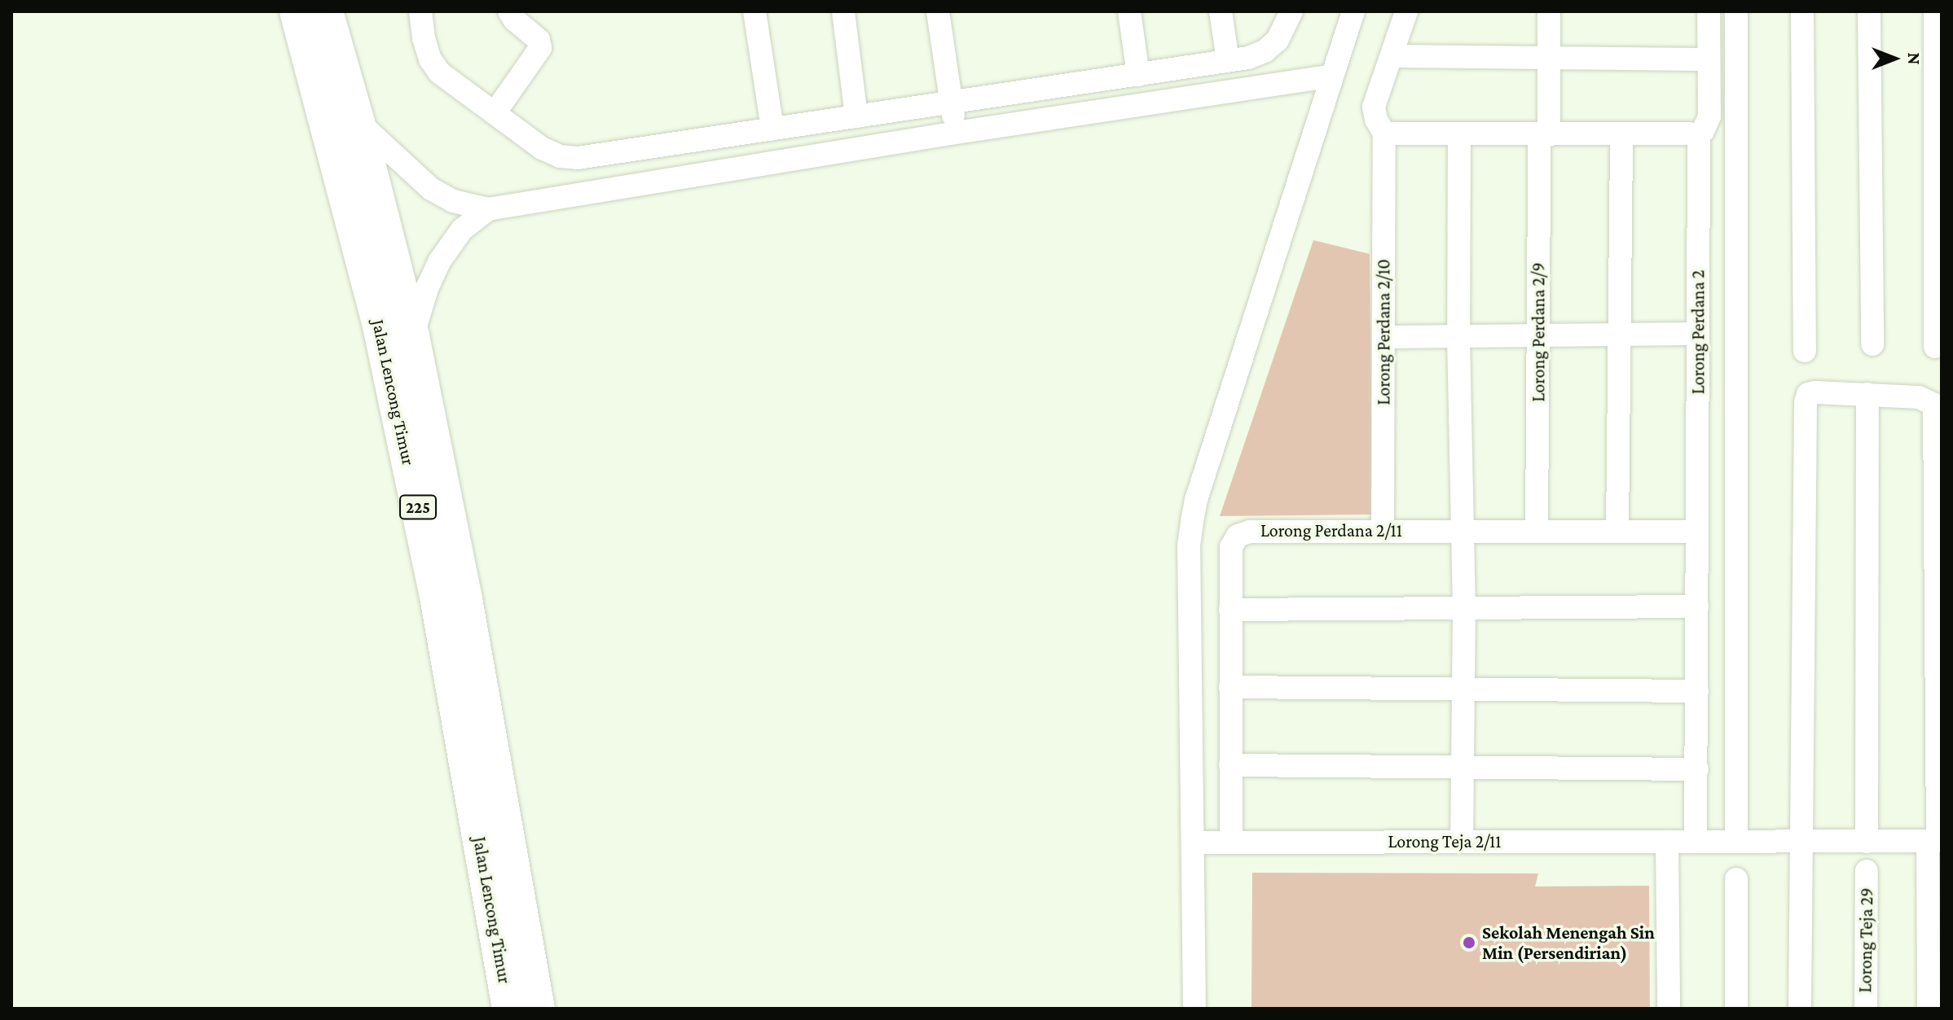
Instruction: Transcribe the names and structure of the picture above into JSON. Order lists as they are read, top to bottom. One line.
{"streets":{"highway":["Jalan Lencong Timur","225"],"street":["Lorong Perdana 2/10","Lorong Perdana 2/9","Lorong Perdana 2","Lorong Perdana 2/11","Lorong Teja 2/11","Lorong Teja 29"]},"crossings":[["Lorong Perdana 2/10","Lorong Perdana 2/11"],["Lorong Perdana 2/9","Lorong Perdana 2/11"],["Lorong Perdana 2","Lorong Perdana 2/11"],["Lorong Perdana 2","Lorong Teja 2/11"],["Lorong Perdana 2/11","Lorong Teja 2/11"]],"places":["Sekolah Menengah Sin Min (Persendirian)"],"north":"right"}
